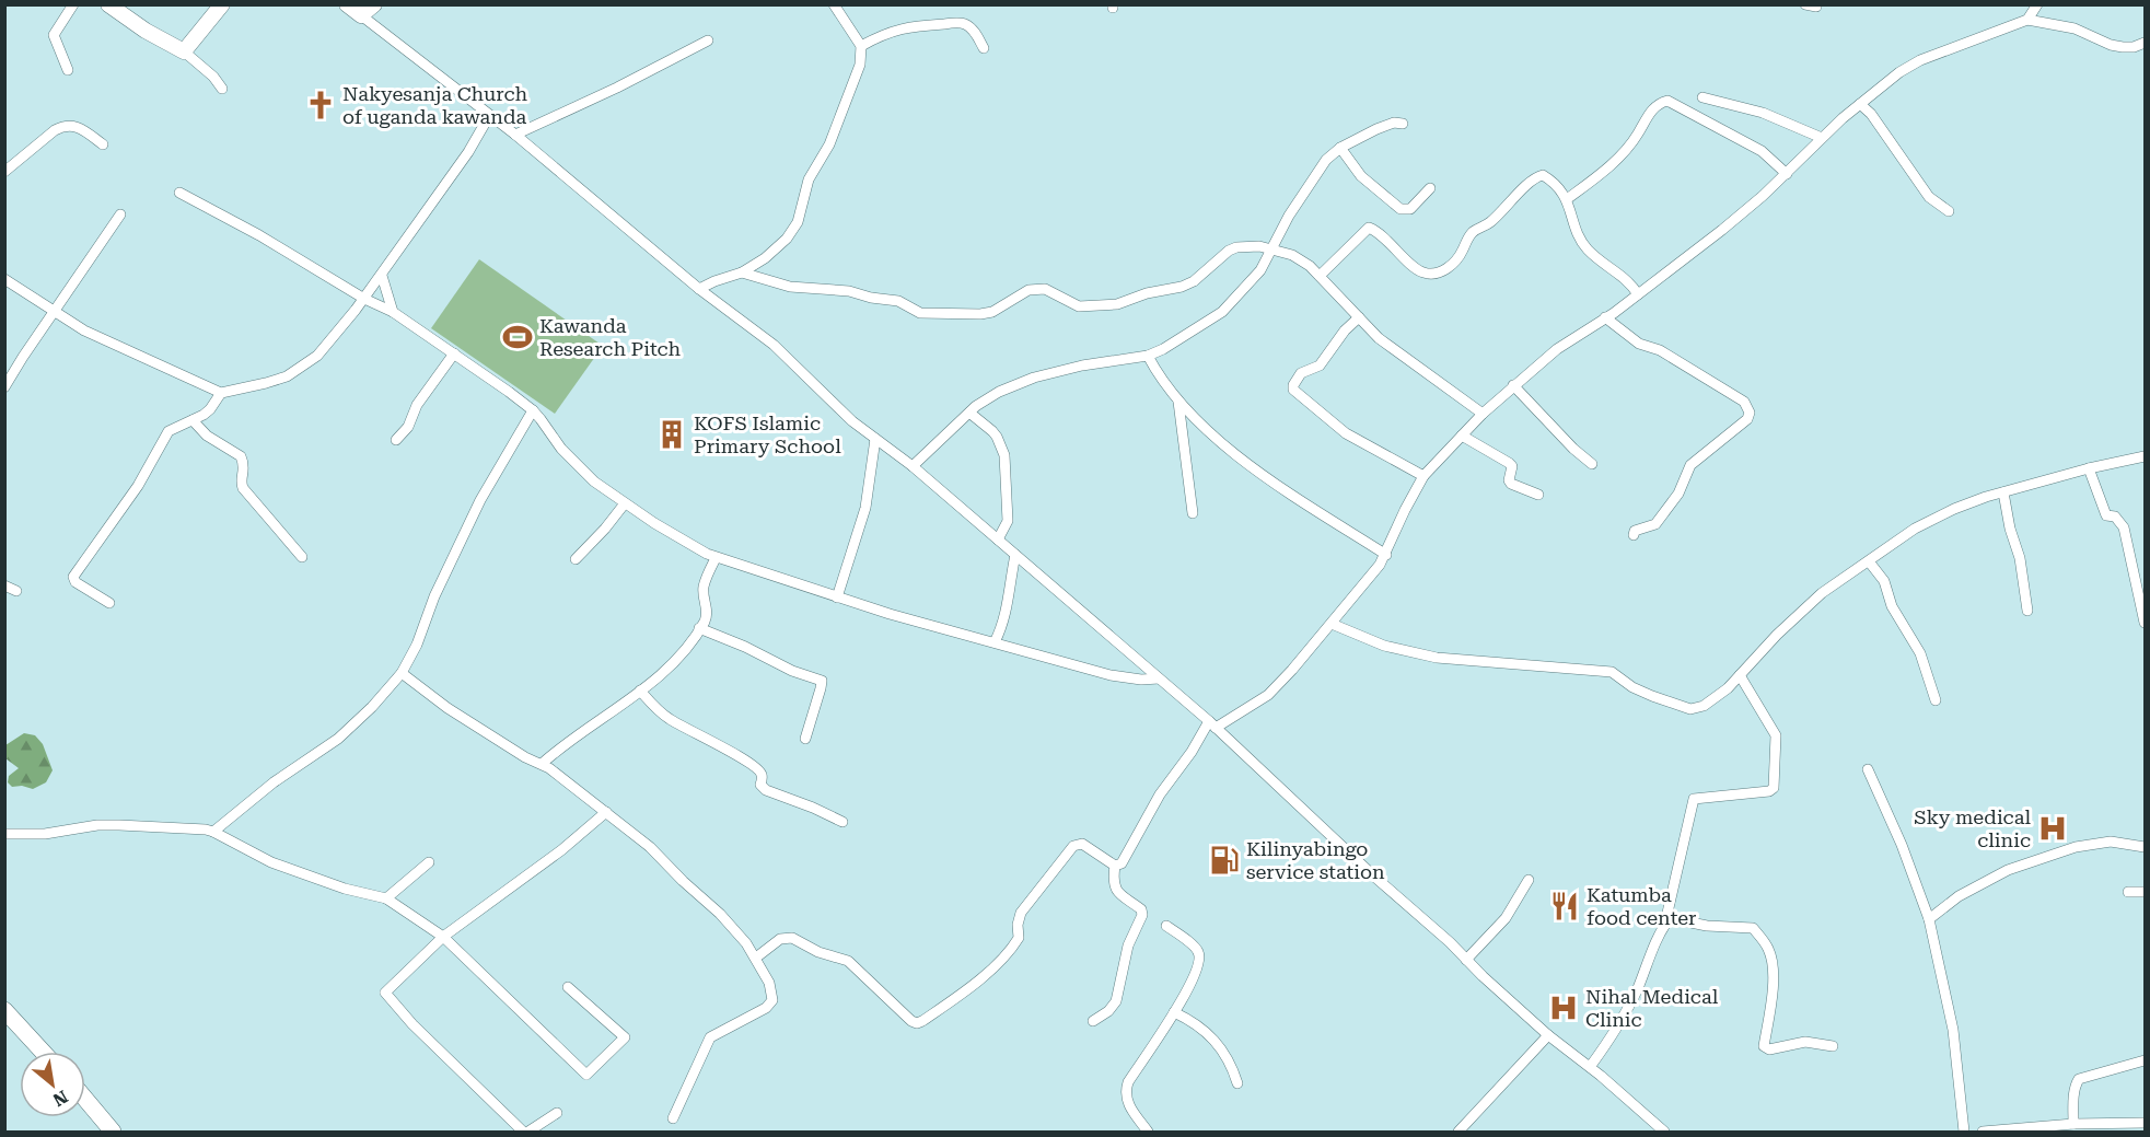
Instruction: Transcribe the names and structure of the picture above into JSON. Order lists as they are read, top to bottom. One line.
{"places":{"church":["Nakyesanja Church of uganda kawanda"],"sports":["Kawanda Research Pitch"],"building":["KOFS Islamic Primary School"],"hospital":["Sky medical clinic","Nihal Medical Clinic"],"fuel station":["Kilinyabingo service station"],"restaurant":["Katumba food center"]},"north":"bottom right"}
